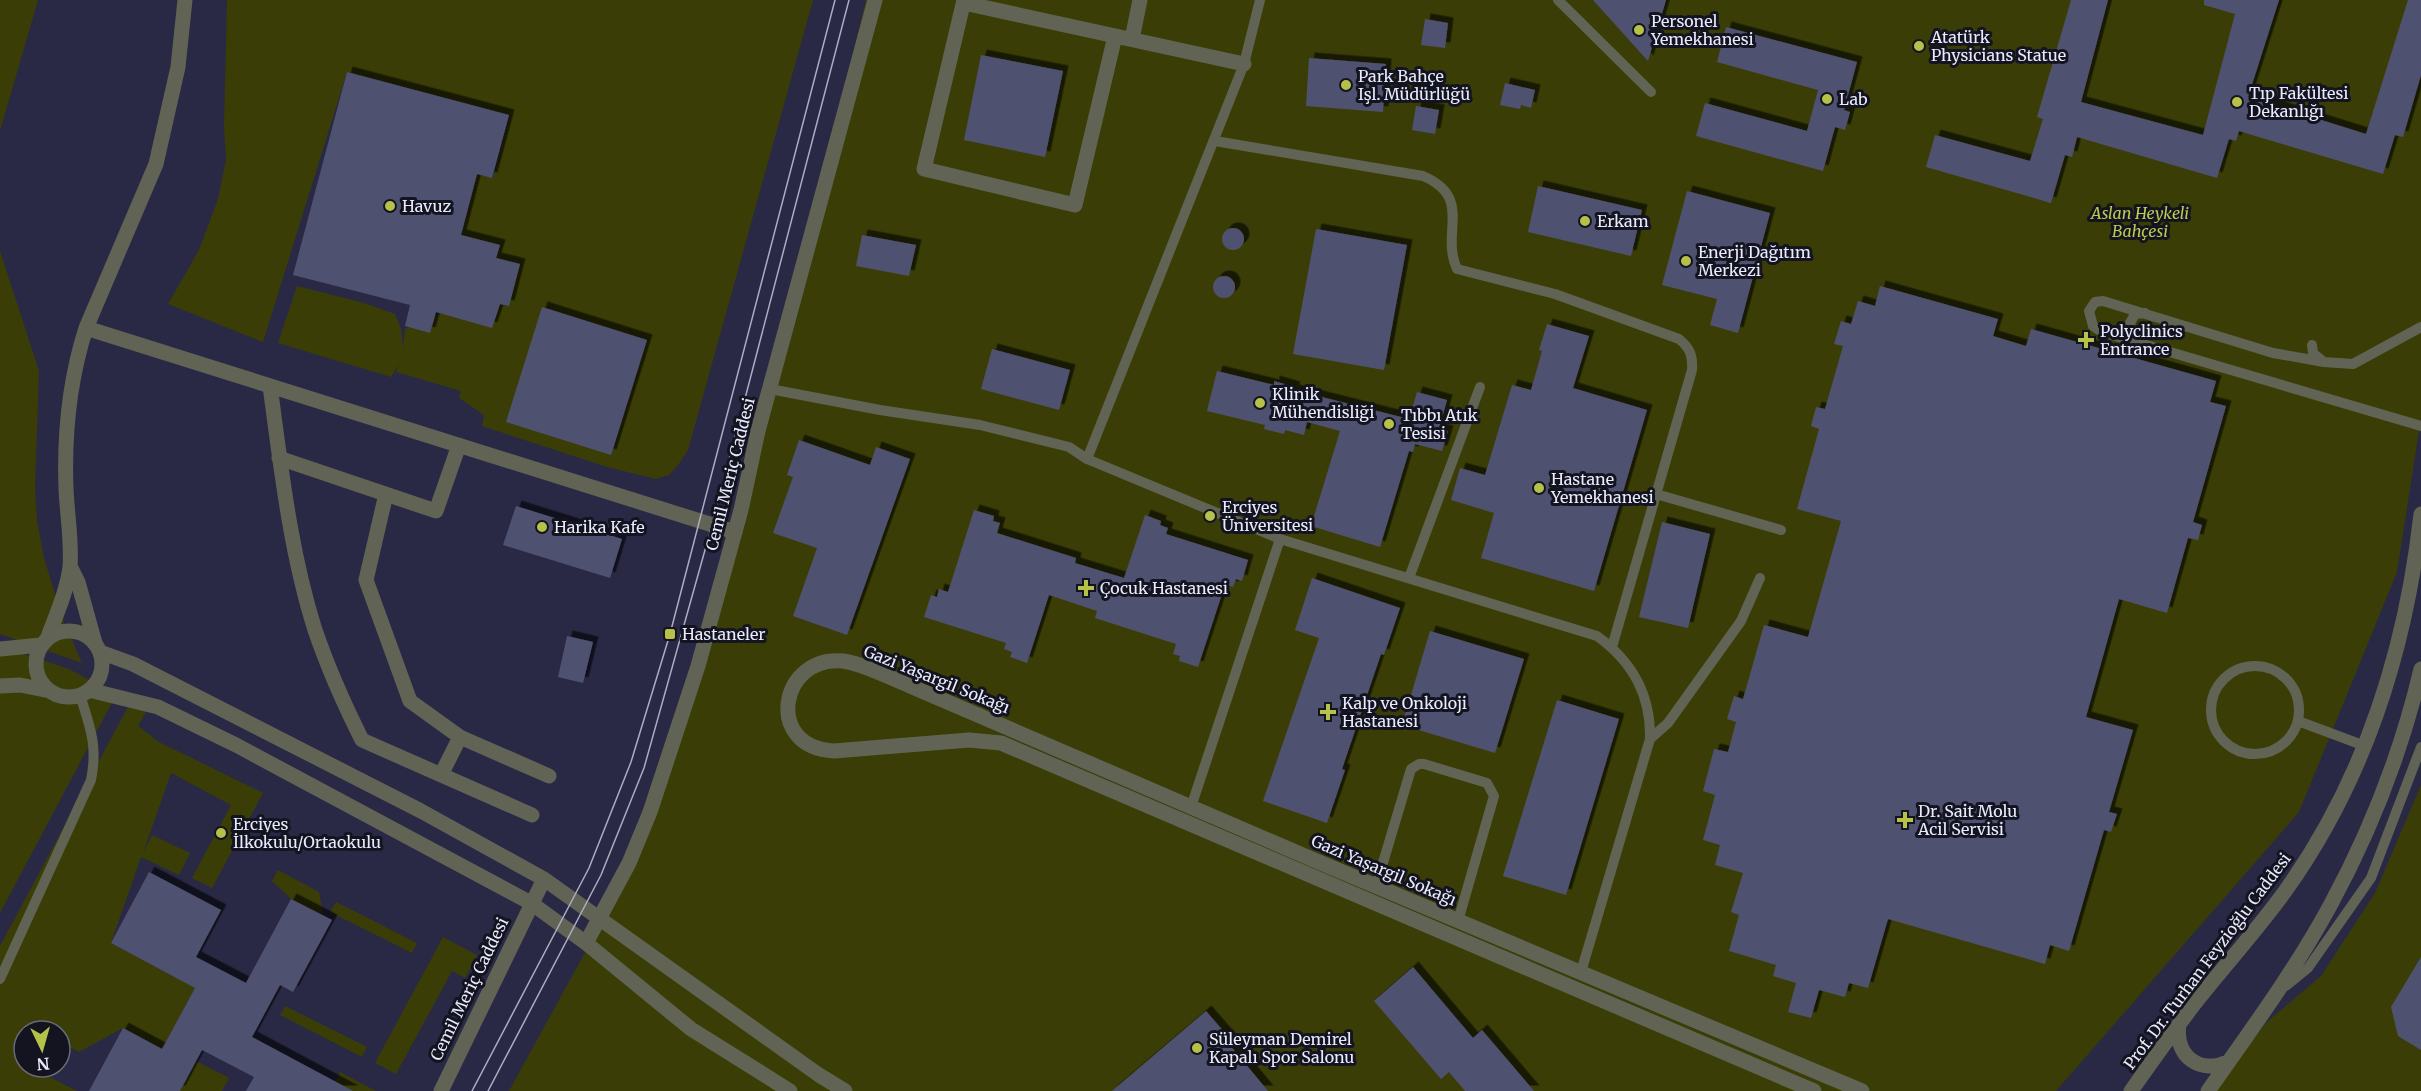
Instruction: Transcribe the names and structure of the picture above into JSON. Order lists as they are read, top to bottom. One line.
{"streets":{"street":["Cemil Meriç Caddesi","Gazi Yaşargil Sokağı","Prof. Dr. Turhan Feyzioğlu Caddesi"]},"parks":["Aslan Heykeli Bahçesi"],"places":{"other":["Personel Yemekhanesi","Atatürk Physicians Statue","Park Bahçe Işl. Müdürlüğü","Lab","Tıp Fakültesi Dekanlığı","Havuz","Erkam","Enerji Dağıtım Merkezi","Klinik Mühendisliği","Tıbbı Atık Tesisi","Hastane Yemekhanesi","Erciyes Üniversitesi","Harika Kafe","Erciyes İlkokulu/Ortaokulu","Süleyman Demirel Kapalı Spor Salonu"],"health":["Polyclinics Entrance","Çocuk Hastanesi","Kalp ve Onkoloji Hastanesi","Dr. Sait Molu Acil Servisi"],"transit":["Hastaneler"]},"north":"bottom"}
